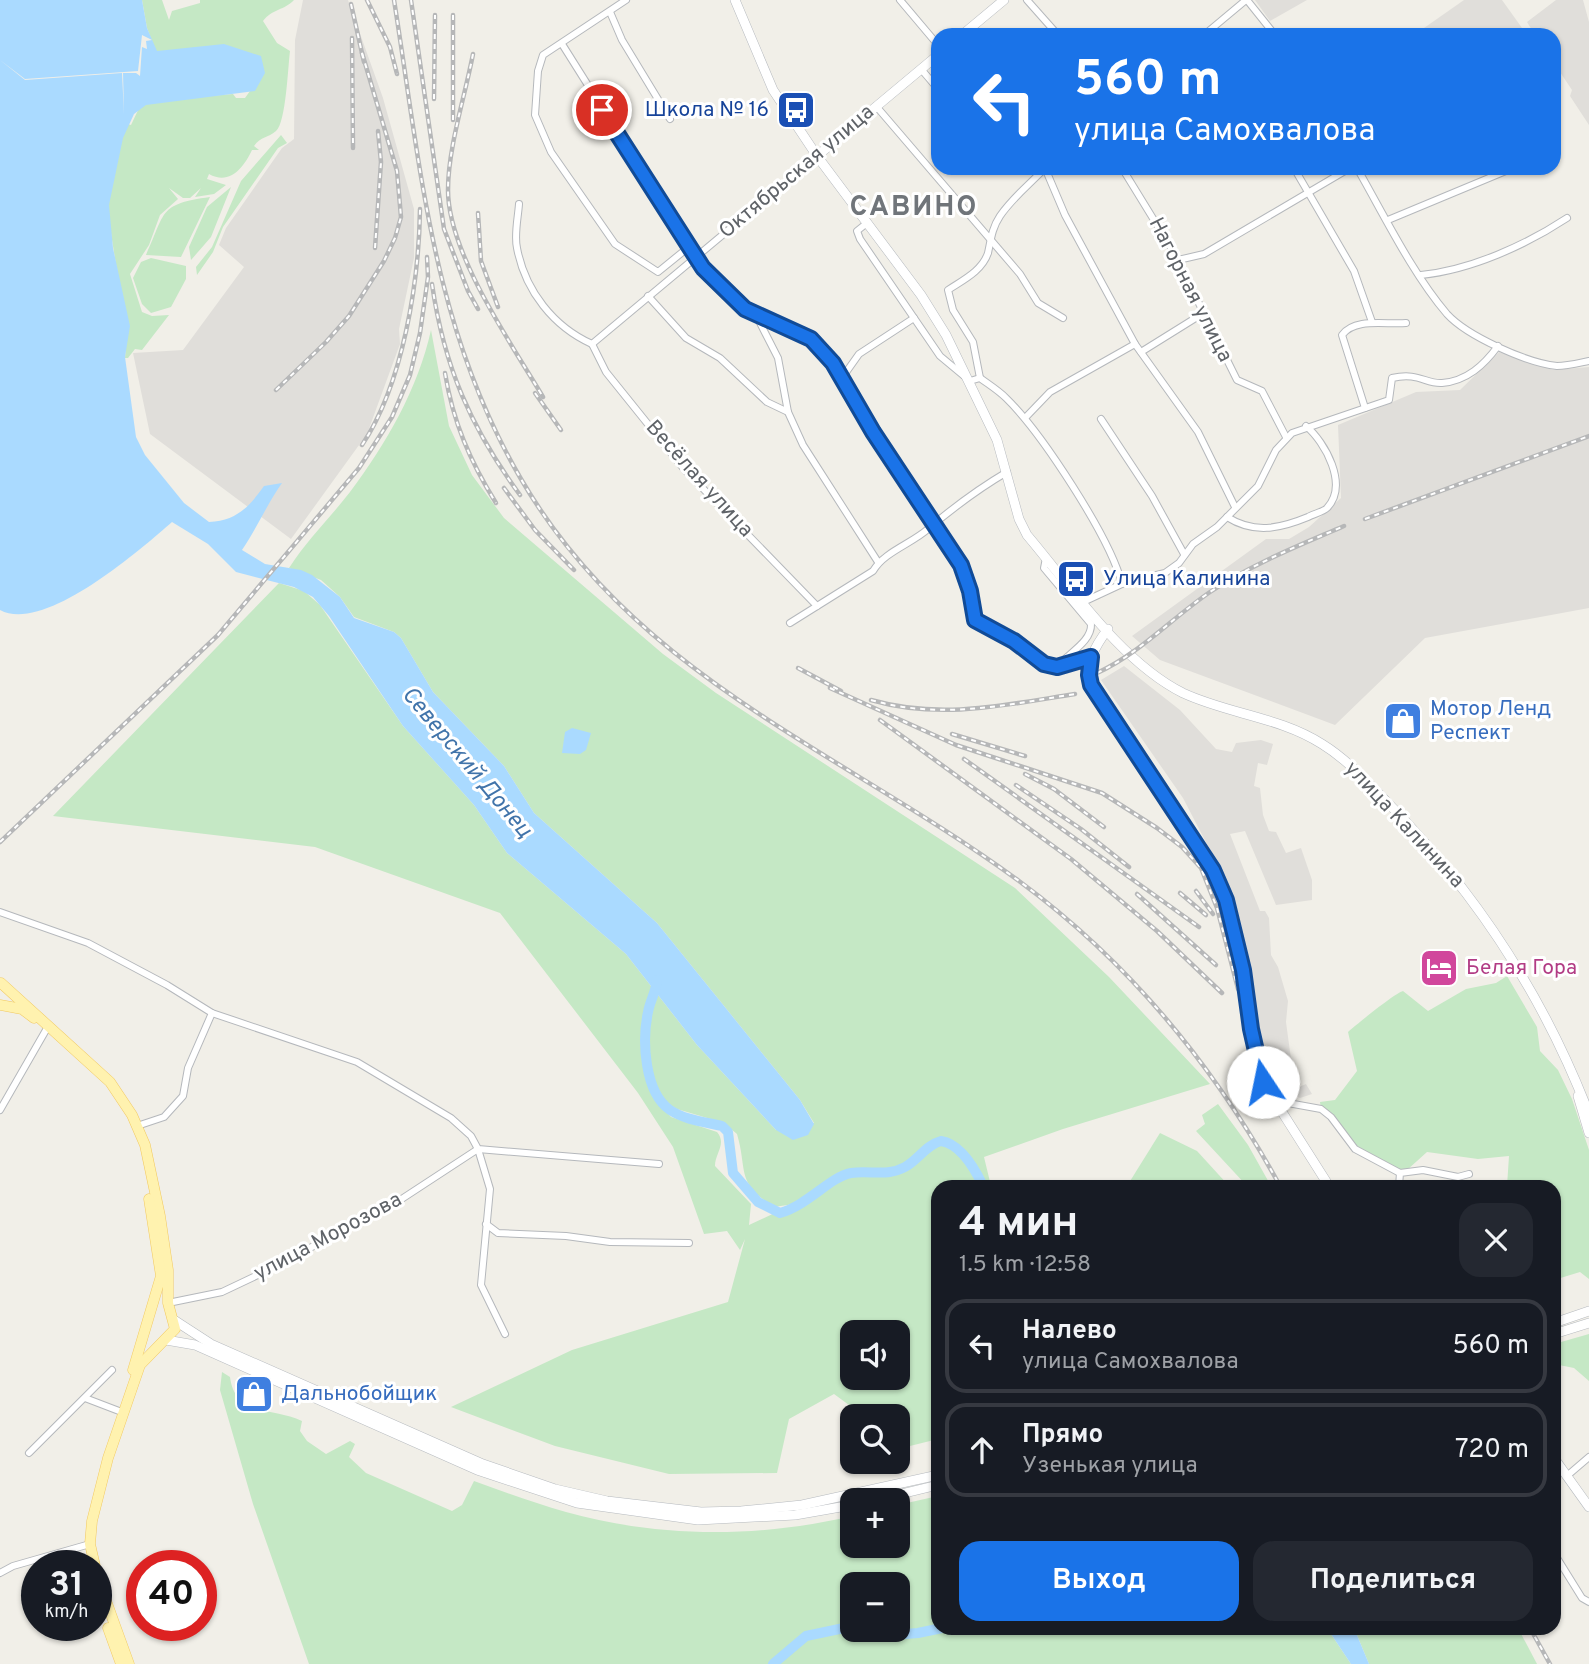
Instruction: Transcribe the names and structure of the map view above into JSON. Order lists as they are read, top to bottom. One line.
{"streets":{"main road":["Октябрьская улица","улица Калинина"],"street":["Нагорная улица","Весёлая улица","улица Морозова"]},"crossings":[["Октябрьская улица","Весёлая улица"],["Октябрьская улица","улица Калинина"]],"districts":["САВИНО"],"water":["Северский Донец"],"places":{"bus stop":["Школа № 16","Улица Калинина"],"shop":["Мотор Ленд Респект","Дальнобойщик"],"hotel":["Белая Гора"]},"page":{"turn":["560 m","улица Самохвалова"],"heading":["4 мин","1.5 km · 12:58"],"list":[{"name":"Налево","note":"улица Самохвалова","value":"560 m"},{"name":"Прямо","note":"Узенькая улица","value":"720 m"}],"map_buttons":["+","−"],"buttons":["Выход","Поделиться"],"speed":"31 km/h","limit":"40"}}
